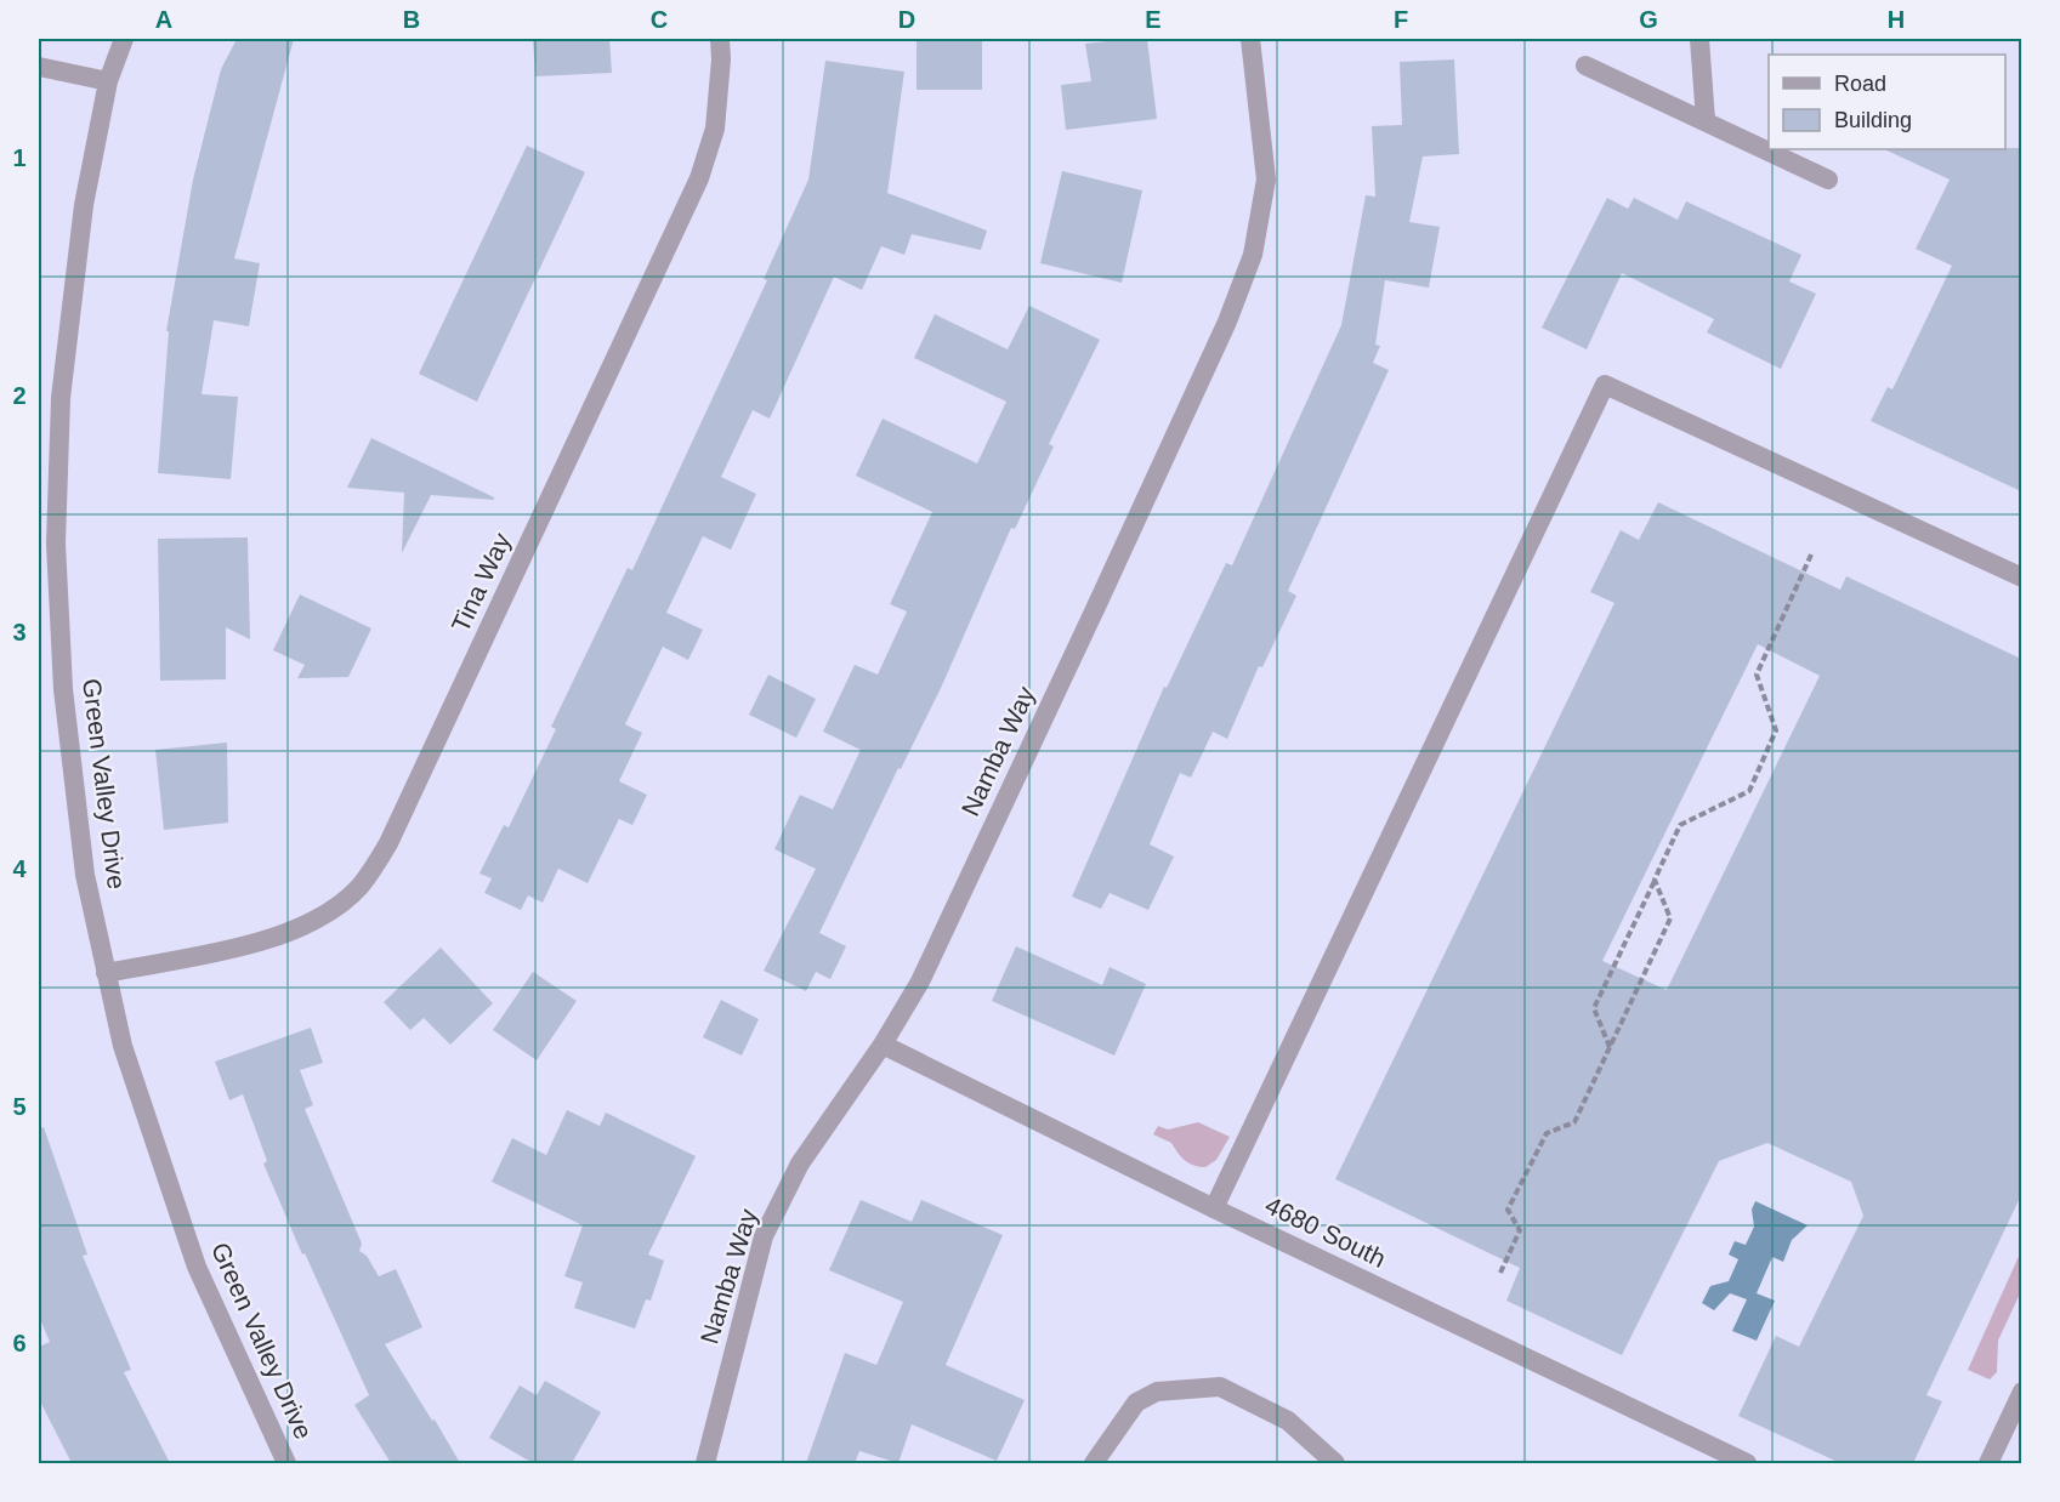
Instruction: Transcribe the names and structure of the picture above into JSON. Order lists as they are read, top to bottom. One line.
{"streets":{"street":["Tina Way","Namba Way","Green Valley Drive","4680 South"]},"crossings":[["Tina Way","Green Valley Drive"],["Namba Way","4680 South"]],"legend":["Road","Building"],"grid":{"columns":["A","B","C","D","E","F","G","H"],"rows":["1","2","3","4","5","6"]}}
